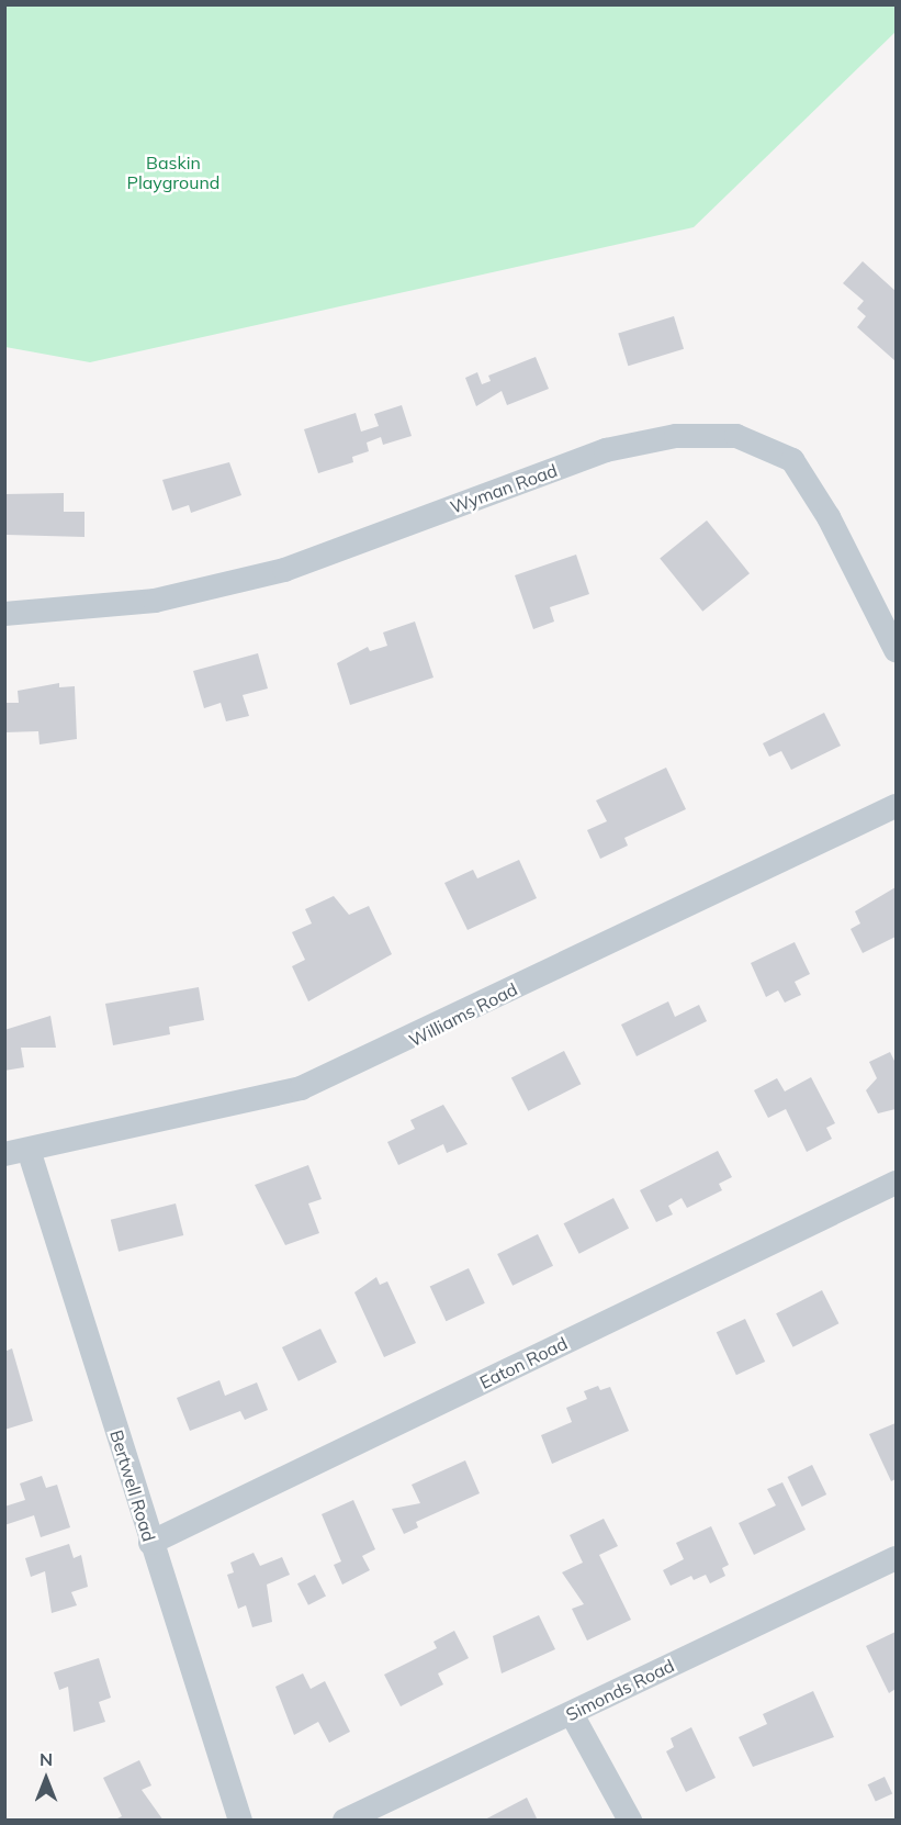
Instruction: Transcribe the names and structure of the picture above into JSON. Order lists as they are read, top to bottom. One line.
{"streets":{"street":["Wyman Road","Williams Road","Eaton Road","Bertwell Road","Simonds Road"]},"crossings":[["Williams Road","Bertwell Road"],["Eaton Road","Bertwell Road"]],"parks":["Baskin Playground"],"north":"top"}
